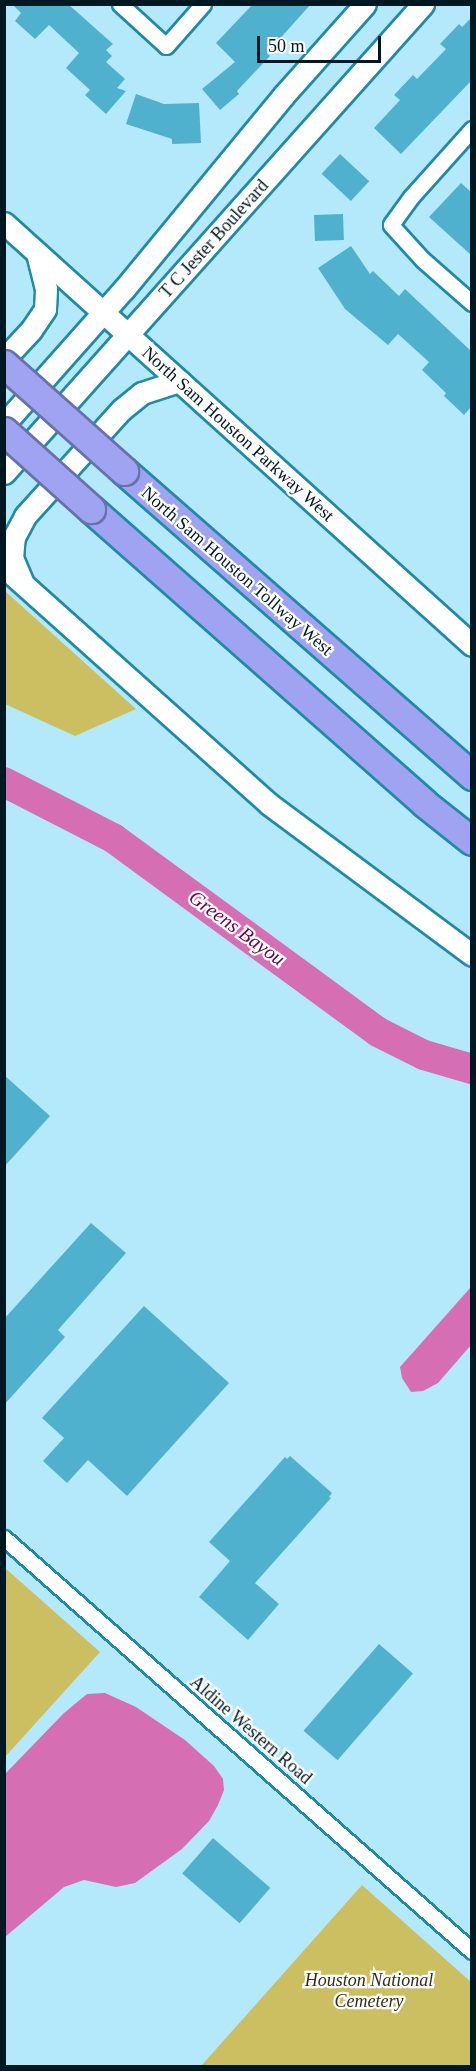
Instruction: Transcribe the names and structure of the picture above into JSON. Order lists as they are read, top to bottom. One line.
{"streets":{"highway":["North Sam Houston Tollway West"],"main road":["T C Jester Boulevard","North Sam Houston Parkway West"],"street":["Aldine Western Road"]},"crossings":[["T C Jester Boulevard","North Sam Houston Parkway West"]],"water":["Greens Bayou"],"parks":["Houston National Cemetery"],"scale_bar":"50 m"}
